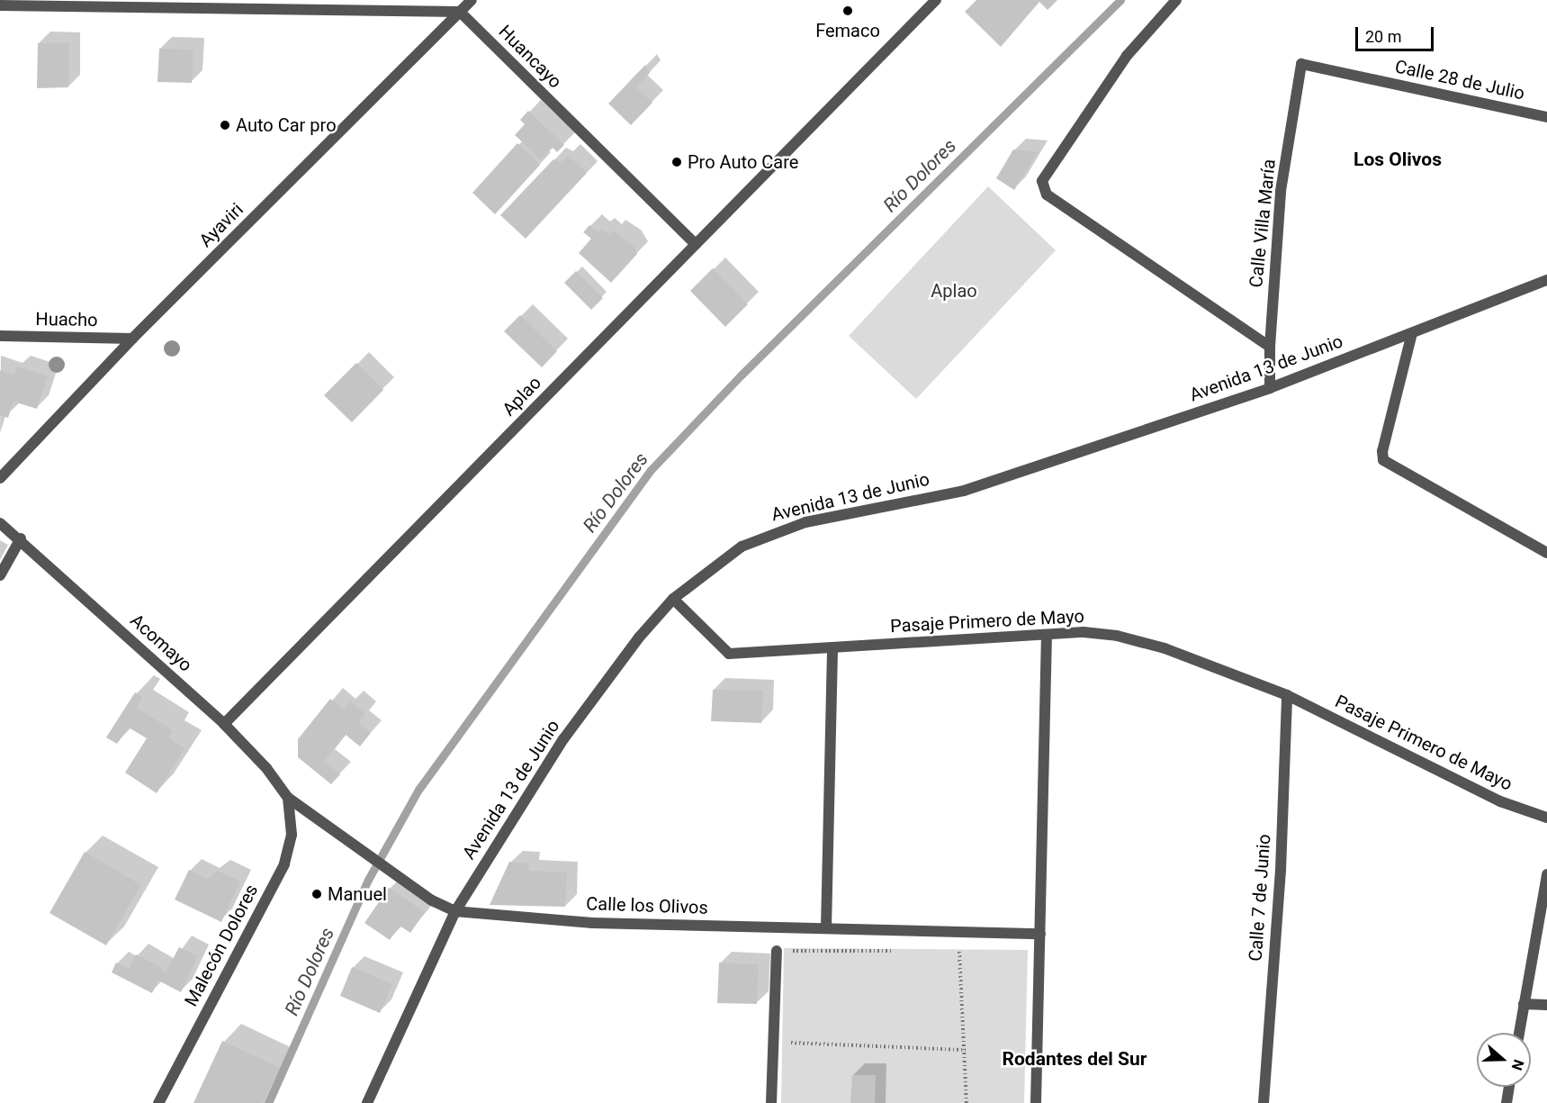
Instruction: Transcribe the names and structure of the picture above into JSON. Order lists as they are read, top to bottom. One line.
{"streets":{"street":["Huancayo","Calle 28 de Julio","Calle Villa María","Ayaviri","Huacho","Avenida 13 de Junio","Aplao","Pasaje Primero de Mayo","Acomayo","Calle 7 de Junio","Calle los Olivos","Malecón Dolores"]},"crossings":[["Huancayo","Ayaviri"],["Huancayo","Aplao"],["Calle 28 de Julio","Calle Villa María"],["Calle Villa María","Avenida 13 de Junio"],["Ayaviri","Huacho"],["Avenida 13 de Junio","Pasaje Primero de Mayo"],["Avenida 13 de Junio","Calle los Olivos"],["Aplao","Acomayo"],["Pasaje Primero de Mayo","Calle 7 de Junio"],["Acomayo","Calle los Olivos"],["Acomayo","Malecón Dolores"],["Calle los Olivos","Malecón Dolores"]],"districts":["Los Olivos","Rodantes del Sur"],"water":["Río Dolores"],"parks":["Aplao"],"places":["Femaco","Auto Car pro","Pro Auto Care","Manuel"],"scale_bar":"20 m","north":"right"}
